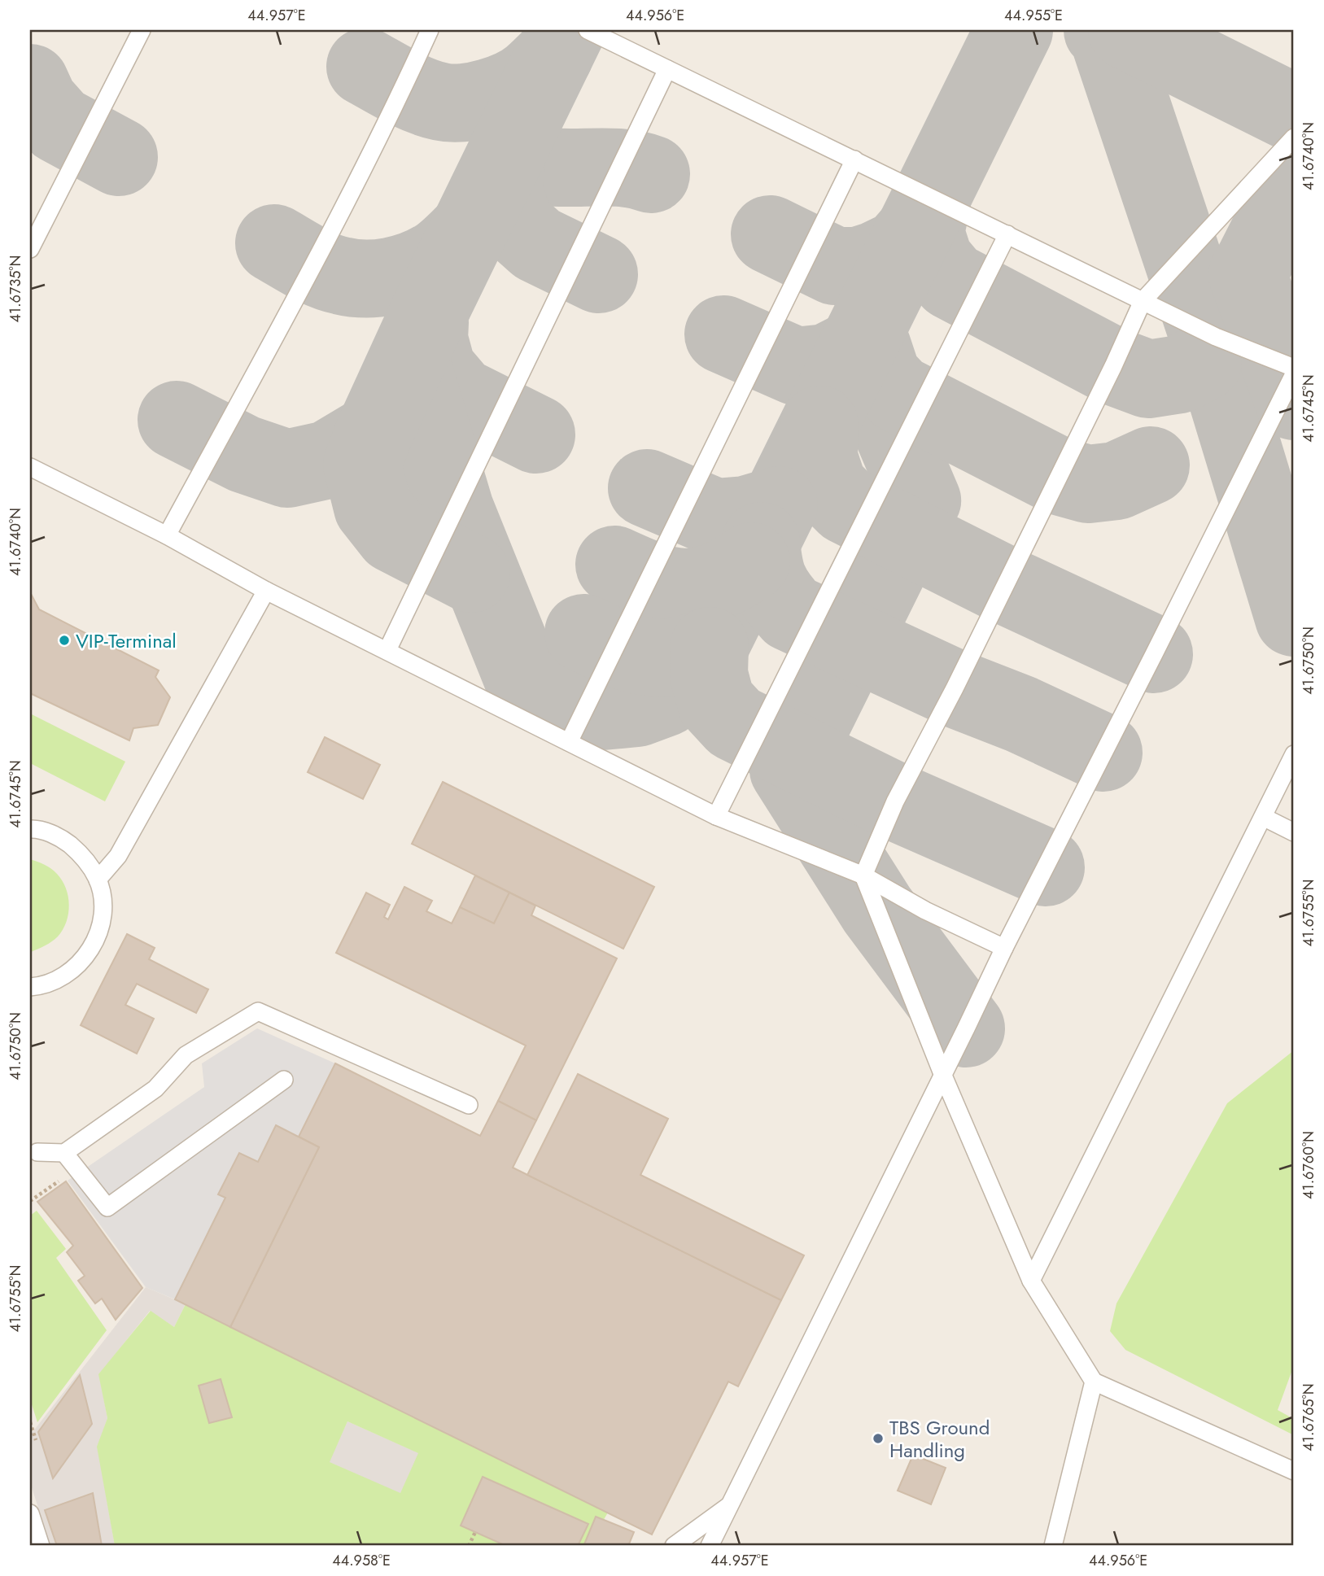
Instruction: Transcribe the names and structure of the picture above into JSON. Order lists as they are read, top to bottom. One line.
{"places":["VIP-Terminal","TBS Ground Handling"],"coordinates":["44.957°E","44.956°E","44.955°E","41.6740°N","41.6735°N","41.6745°N","41.6750°N","41.6755°N","41.6760°N","41.6765°N","44.958°E"]}
